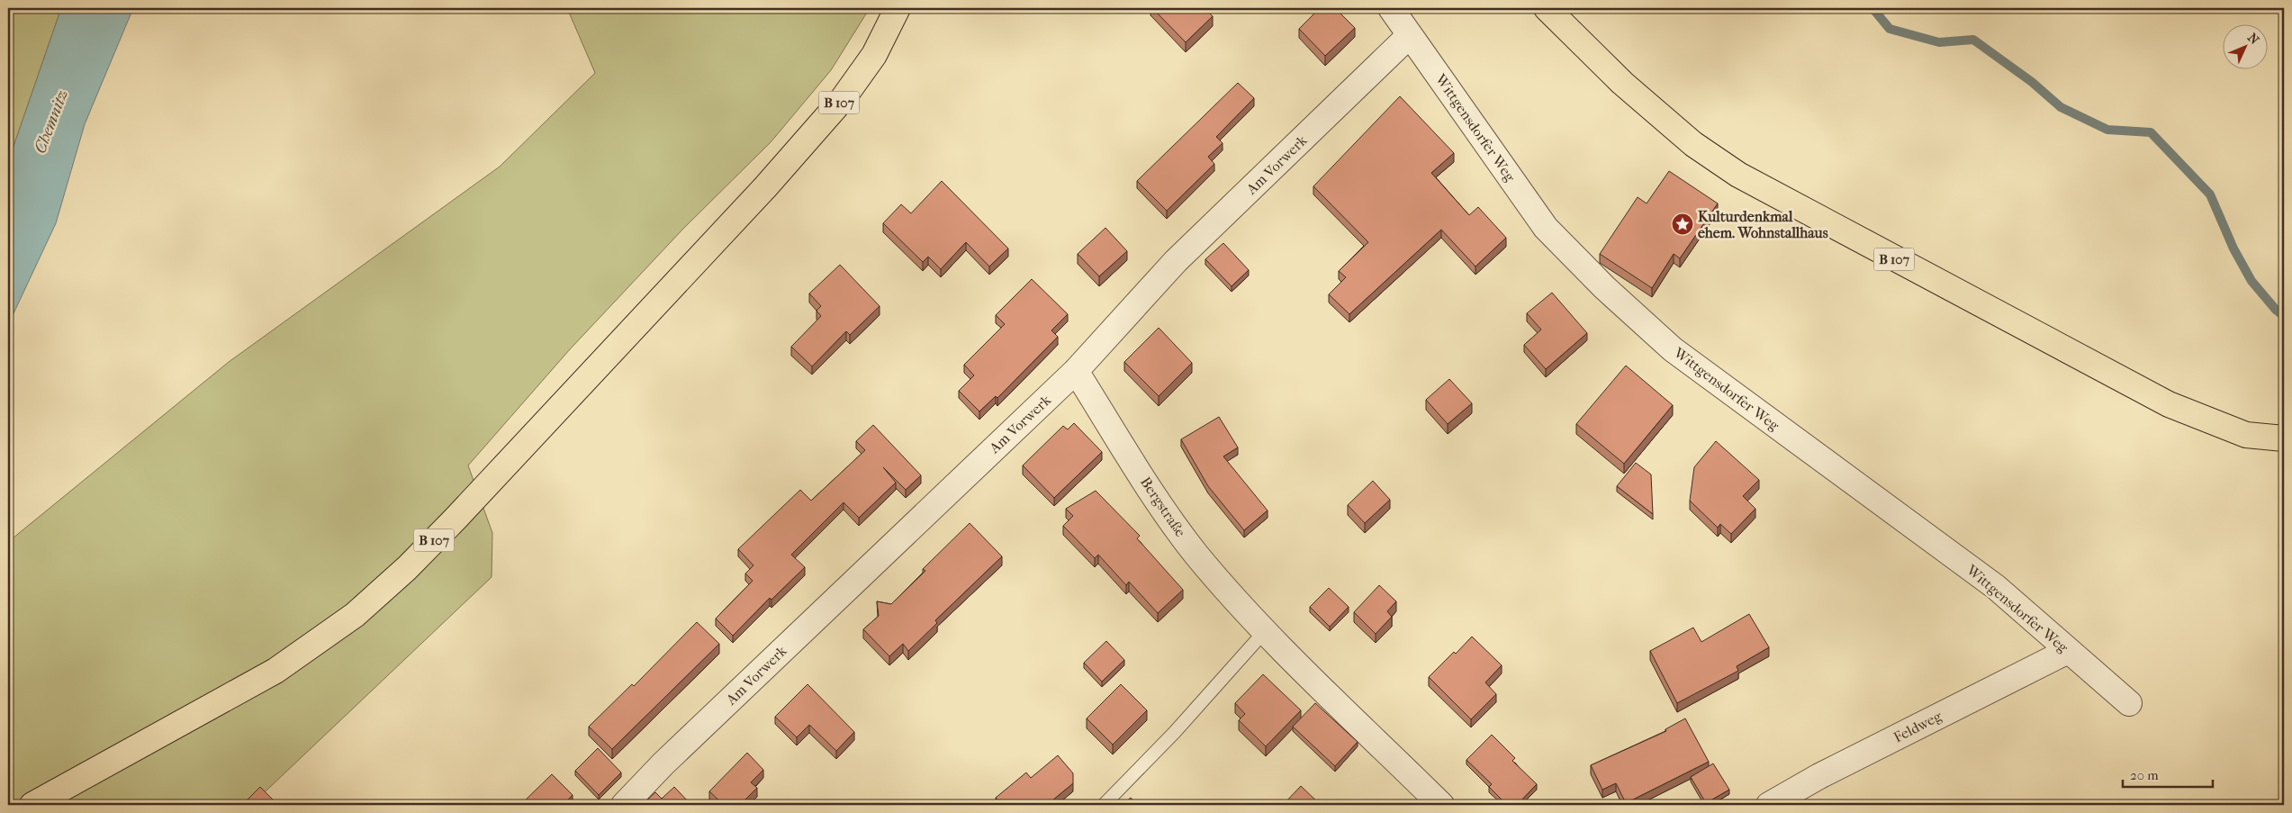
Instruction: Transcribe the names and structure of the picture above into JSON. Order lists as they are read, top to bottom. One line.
{"streets":{"main road":["B 107"],"street":["Wittgensdorfer Weg","Am Vorwerk","Bergstraße","Feldweg"]},"crossings":[["Wittgensdorfer Weg","Am Vorwerk"],["Wittgensdorfer Weg","Feldweg"],["Am Vorwerk","Bergstraße"]],"water":["Chemnitz"],"places":{"place":["Kulturdenkmal ehem. Wohnstallhaus"]},"scale_bar":"20 m","north":"top right"}
